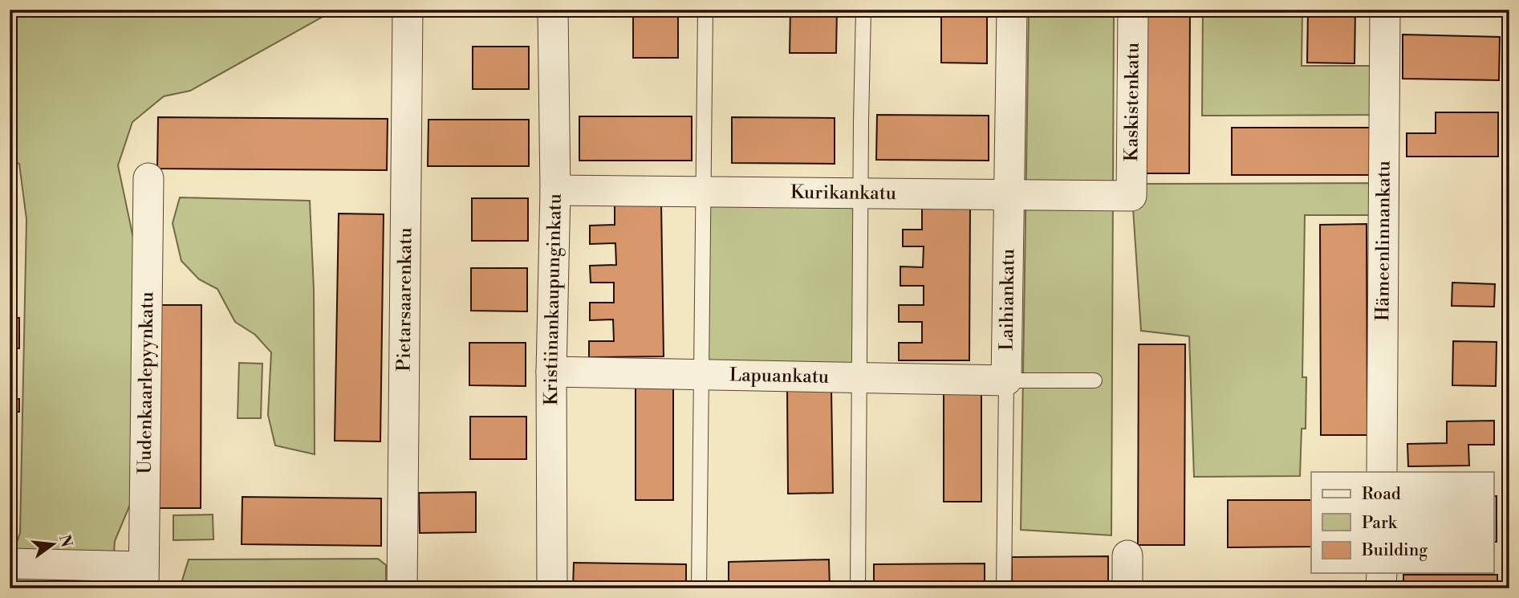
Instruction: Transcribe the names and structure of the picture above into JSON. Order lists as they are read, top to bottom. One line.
{"streets":{"street":["Kaskistenkatu","Kurikankatu","Hämeenlinnankatu","Kristiinankaupunginkatu","Laihiankatu","Pietarsaarenkatu","Lapuankatu","Uudenkaarlepyynkatu"]},"crossings":[["Kaskistenkatu","Kurikankatu"],["Kurikankatu","Kristiinankaupunginkatu"],["Kurikankatu","Laihiankatu"],["Kristiinankaupunginkatu","Lapuankatu"],["Laihiankatu","Lapuankatu"]],"legend":["Road","Park","Building"],"north":"right"}
